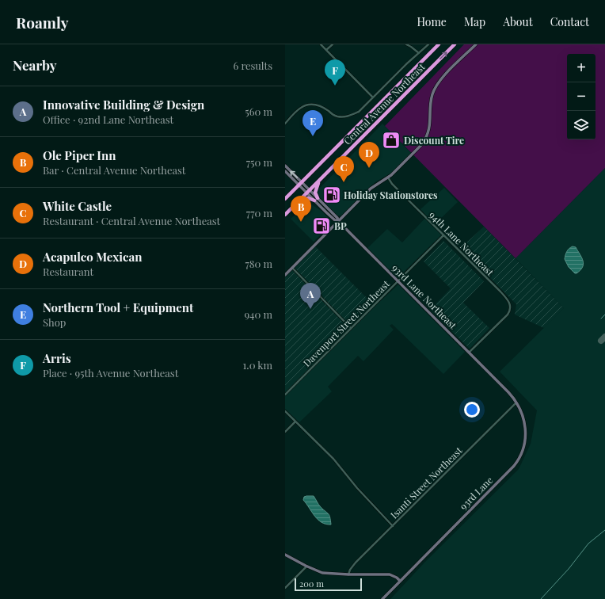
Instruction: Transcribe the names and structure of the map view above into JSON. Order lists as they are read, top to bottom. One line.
{"streets":{"highway":["Central Avenue Northeast"],"street":["94th Lane Northeast","93rd Lane Northeast","Davenport Street Northeast","Isanti Street Northeast","93rd Lane"]},"crossings":[["Central Avenue Northeast","93rd Lane Northeast"],["94th Lane Northeast","93rd Lane Northeast"],["94th Lane Northeast","Davenport Street Northeast"],["93rd Lane Northeast","Davenport Street Northeast"],["93rd Lane Northeast","93rd Lane"],["Isanti Street Northeast","93rd Lane"]],"places":{"shop":["Discount Tire"],"fuel station":["Holiday Stationstores","BP"]},"scale_bar":"200 m","page":{"header":"Roamly","nav":["Home","Map","About","Contact"],"heading":["Nearby","6 results"],"map_buttons":["+","−"],"pins":["F","E","D","C","B","A"],"list":[{"mark":"A","name":"Innovative Building & Design","note":"Office · 92nd Lane Northeast","value":"560 m"},{"mark":"B","name":"Ole Piper Inn","note":"Bar · Central Avenue Northeast","value":"750 m"},{"mark":"C","name":"White Castle","note":"Restaurant · Central Avenue Northeast","value":"770 m"},{"mark":"D","name":"Acapulco Mexican","note":"Restaurant","value":"780 m"},{"mark":"E","name":"Northern Tool + Equipment","note":"Shop","value":"940 m"},{"mark":"F","name":"Arris","note":"Place · 95th Avenue Northeast","value":"1.0 km"}],"scale":"200 m"}}
